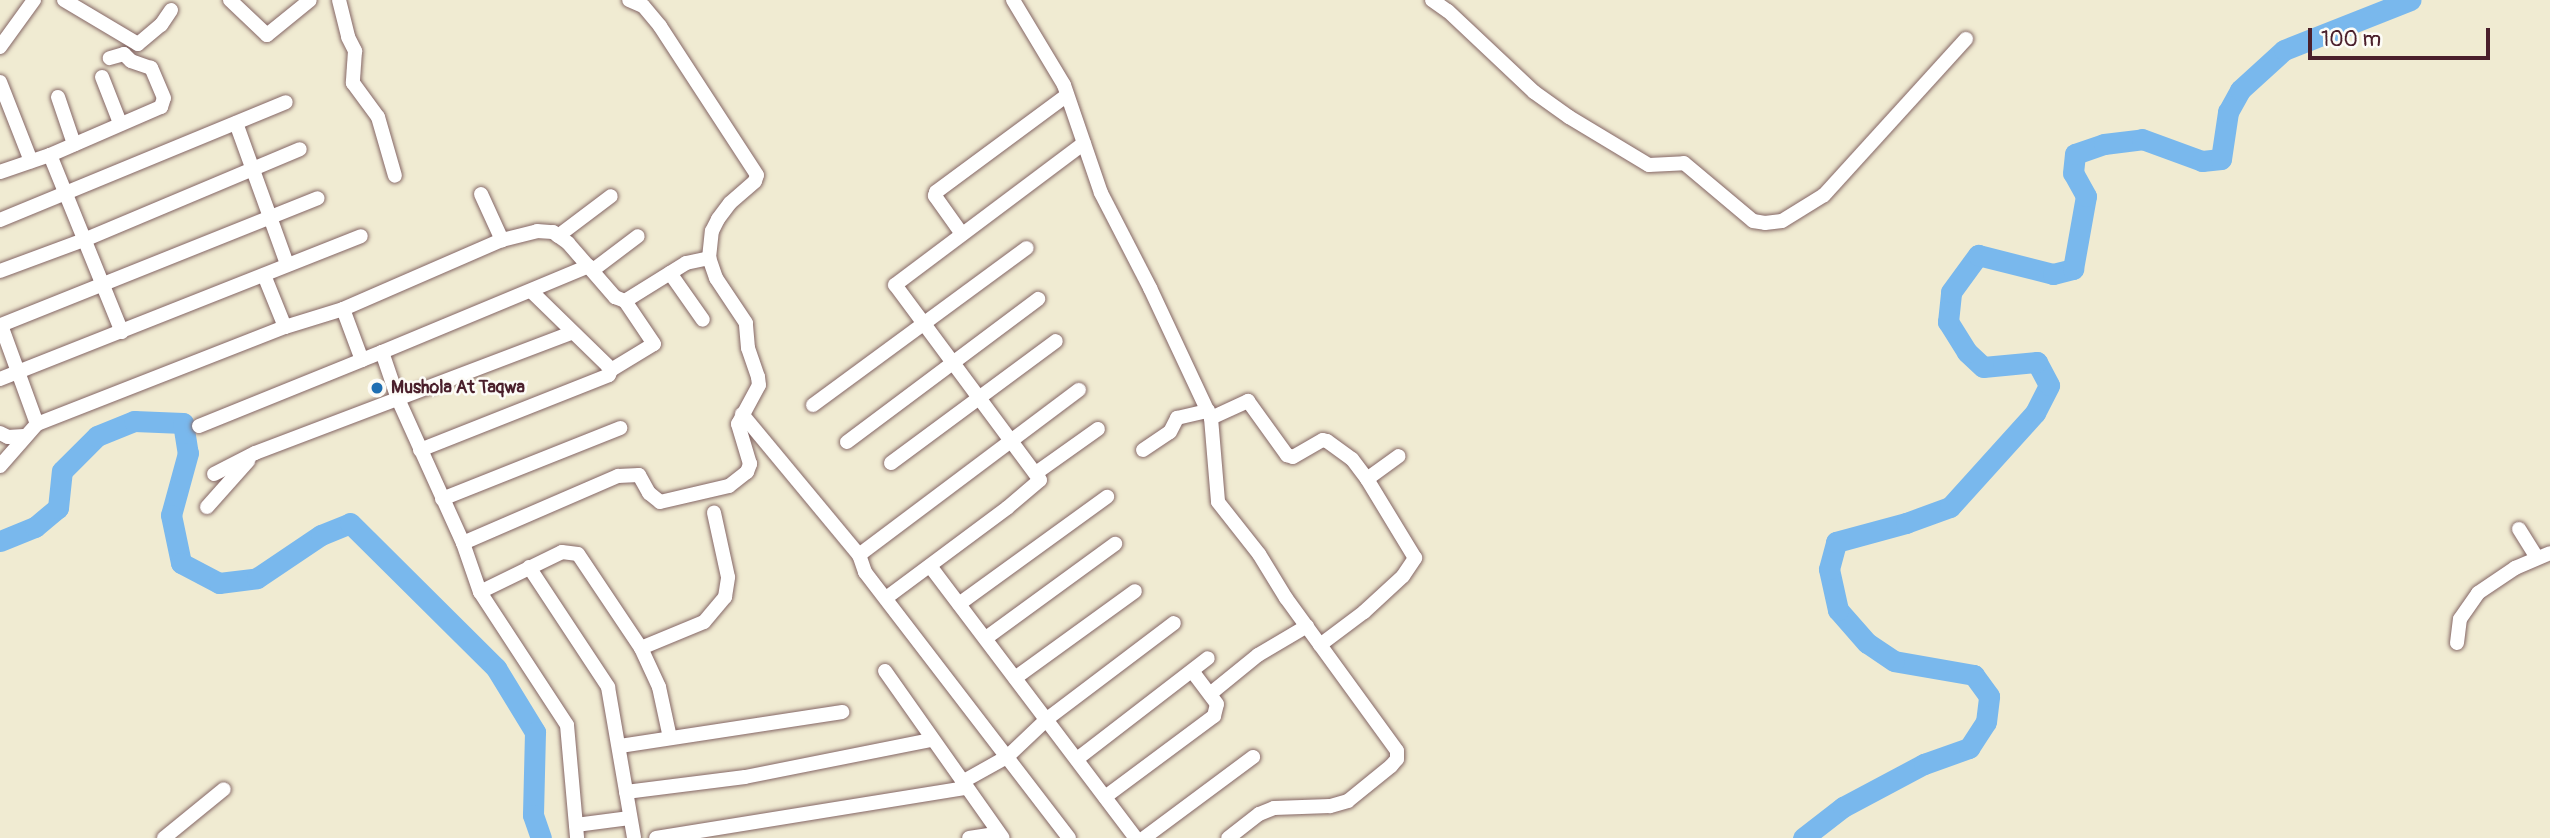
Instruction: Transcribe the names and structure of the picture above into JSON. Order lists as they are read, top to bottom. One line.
{"places":["Mushola At Taqwa"],"scale_bar":"100 m"}
